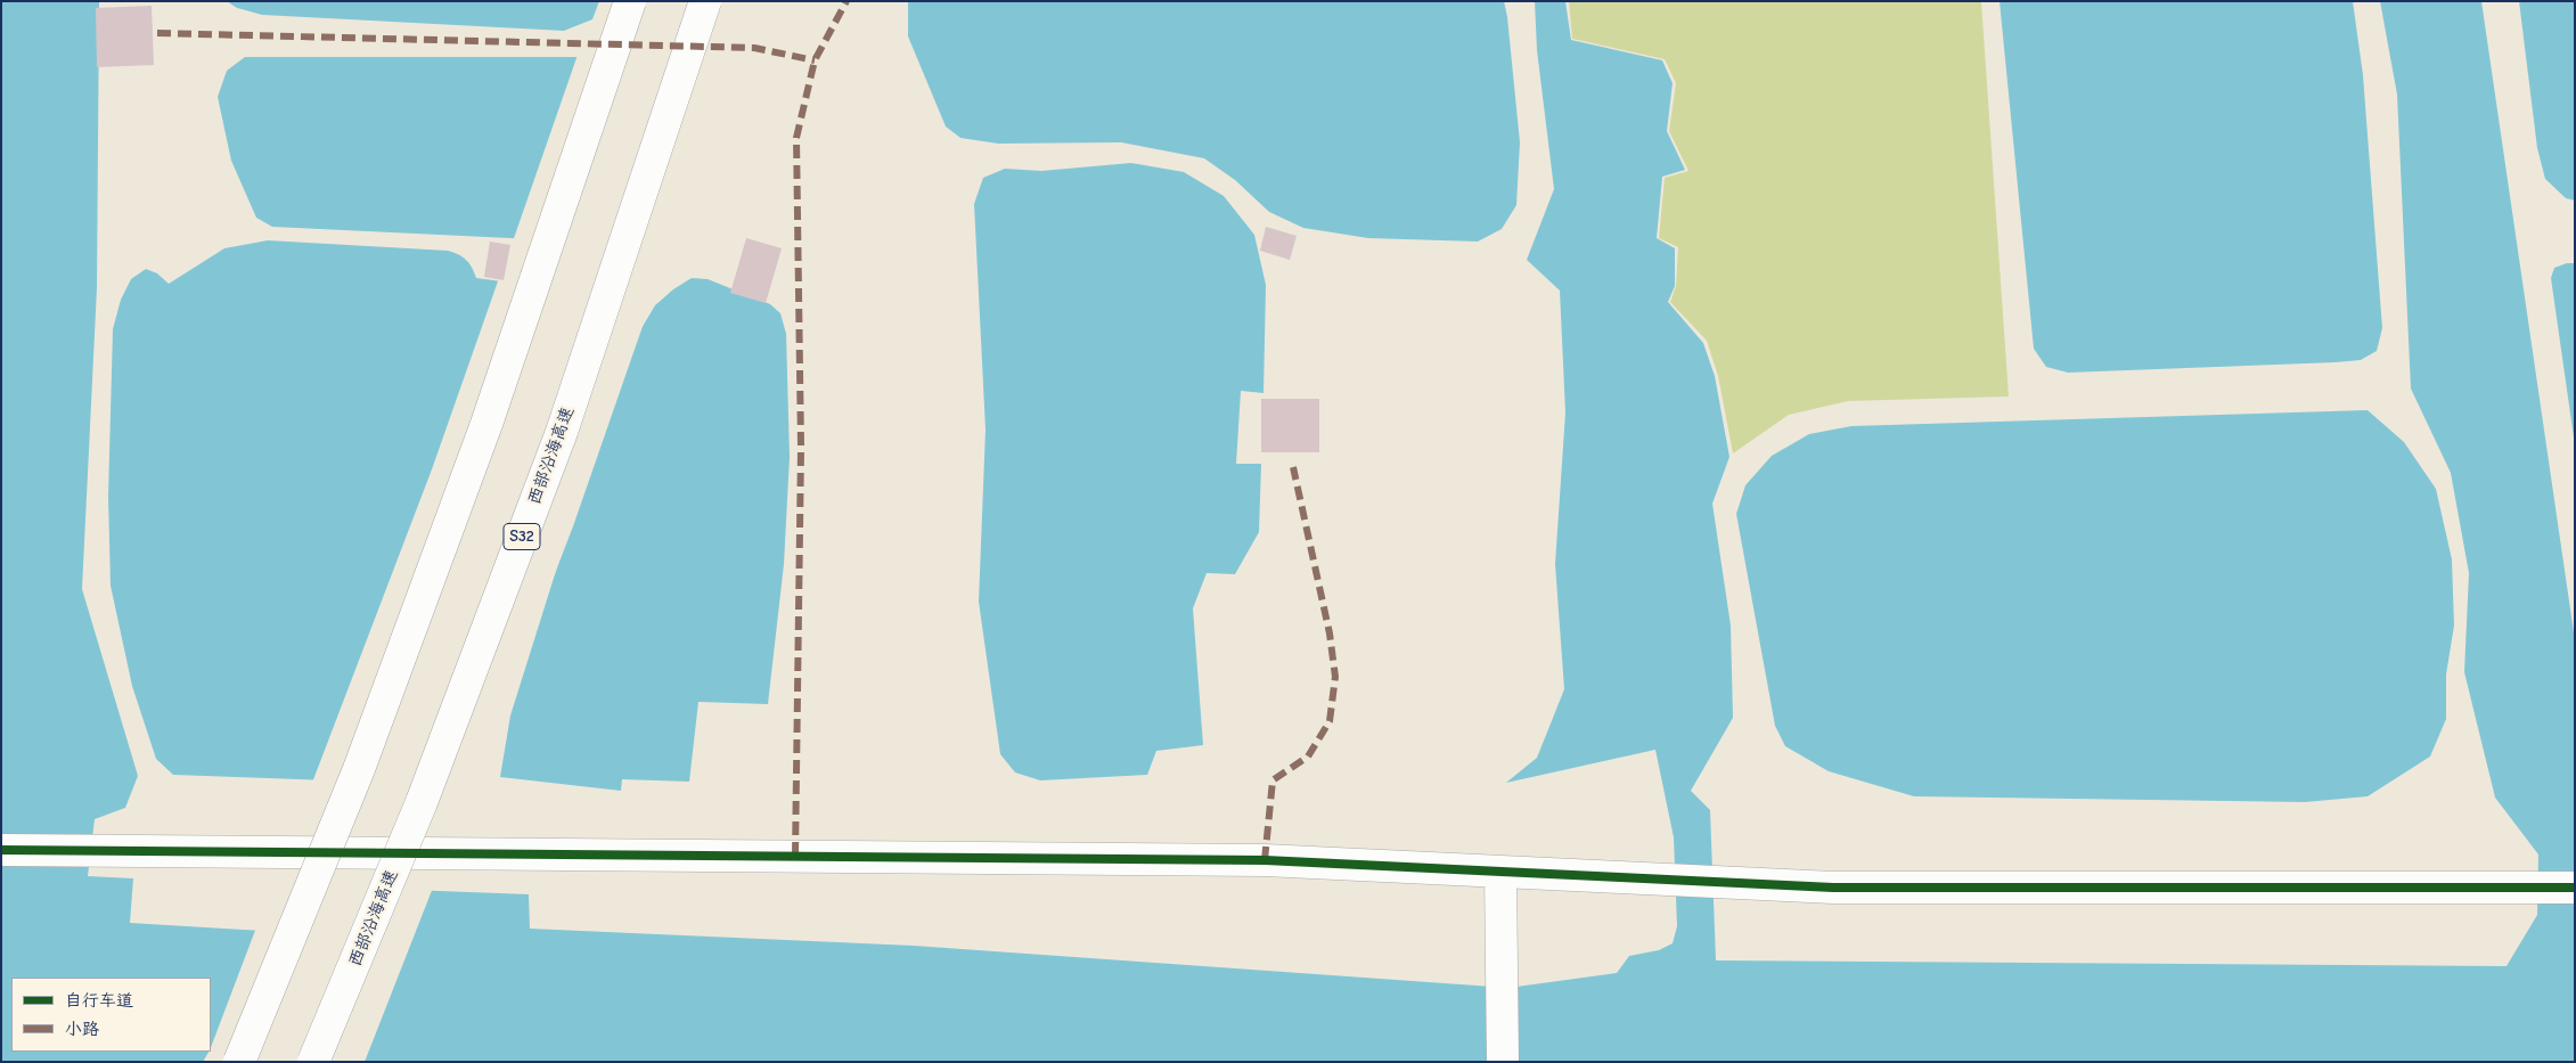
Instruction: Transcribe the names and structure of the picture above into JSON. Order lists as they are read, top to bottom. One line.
{"streets":{"main road":["西部沿海高速","S32"]},"legend":["自行车道","小路"]}
